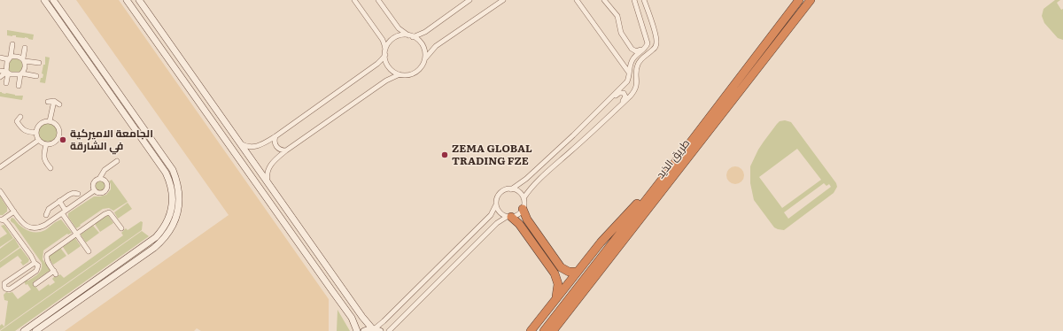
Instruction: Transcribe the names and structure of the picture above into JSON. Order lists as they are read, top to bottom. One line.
{"streets":{"highway":["طريق الذيد"]},"places":["الجامعة الاميركية في الشارقة","ZEMA GLOBAL TRADING FZE"]}
